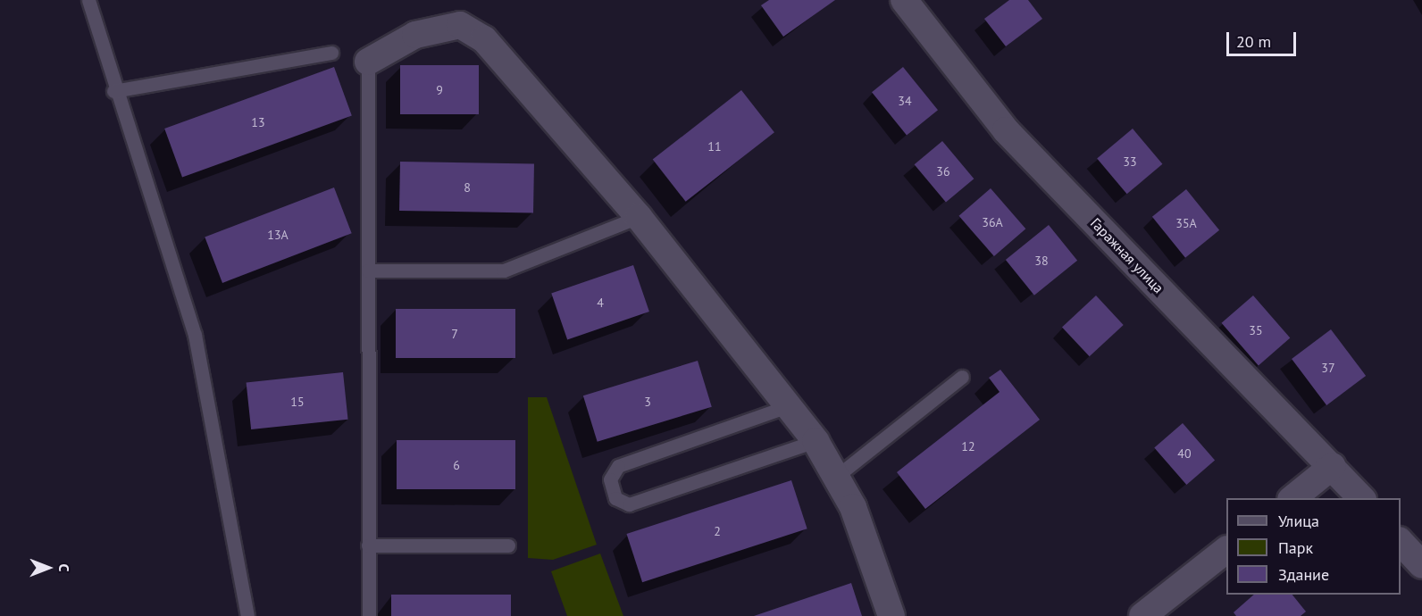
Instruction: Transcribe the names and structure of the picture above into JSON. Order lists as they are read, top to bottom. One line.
{"streets":{"street":["Гаражная улица"]},"house_numbers":["9","34","13","11","33","36","8","36А","35А","13А","38","4","35","7","37","15","3","12","40","6","2"],"legend":["Улица","Парк","Здание"],"scale_bar":"20 m","north":"right"}
